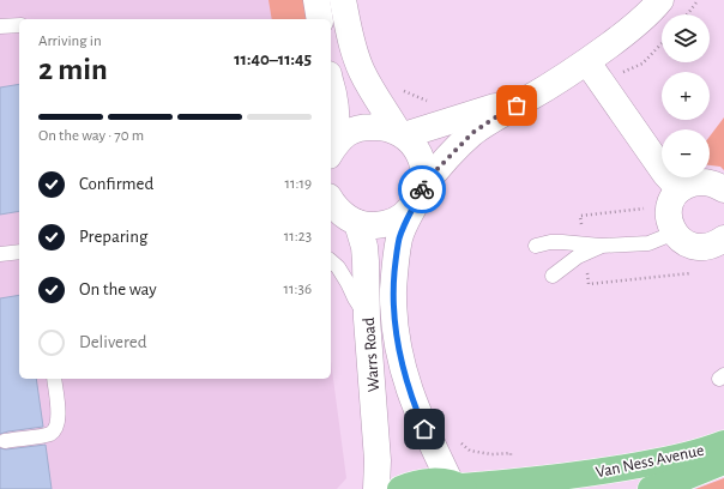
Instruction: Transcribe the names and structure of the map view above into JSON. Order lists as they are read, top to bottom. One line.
{"streets":{"main road":["Van Ness Avenue"],"street":["Warrs Road"]},"crossings":[["Warrs Road","Van Ness Avenue"]],"page":{"map_buttons":["+","−"],"heading":["2 min","Arriving in","11:40–11:45"],"bar":"On the way · 70 m","list":[["Confirmed","11:19"],["Preparing","11:23"],["On the way","11:36"],"Delivered"]}}
